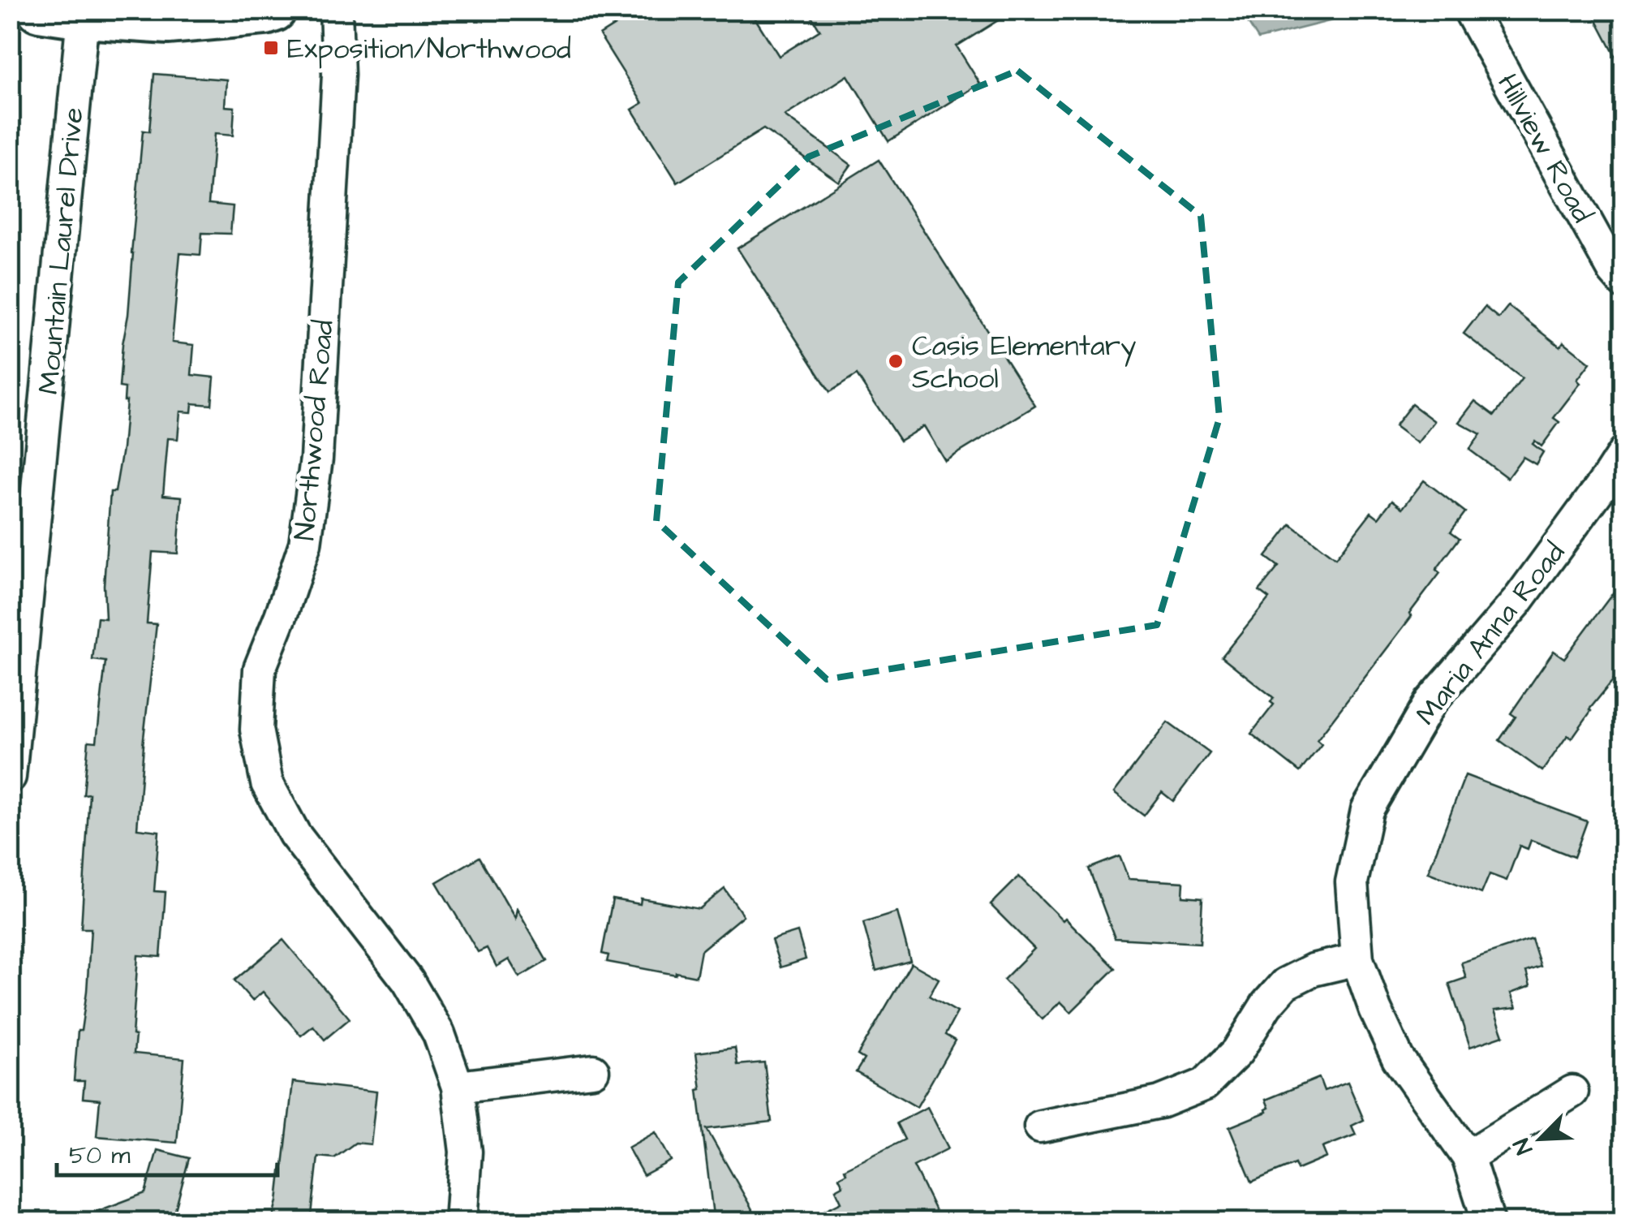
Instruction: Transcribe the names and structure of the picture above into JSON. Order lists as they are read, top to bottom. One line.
{"streets":{"street":["Hillview Road","Mountain Laurel Drive","Northwood Road","Maria Anna Road"]},"places":{"transit":["Exposition/Northwood"],"other":["Casis Elementary School"]},"scale_bar":"50 m","north":"bottom left"}
